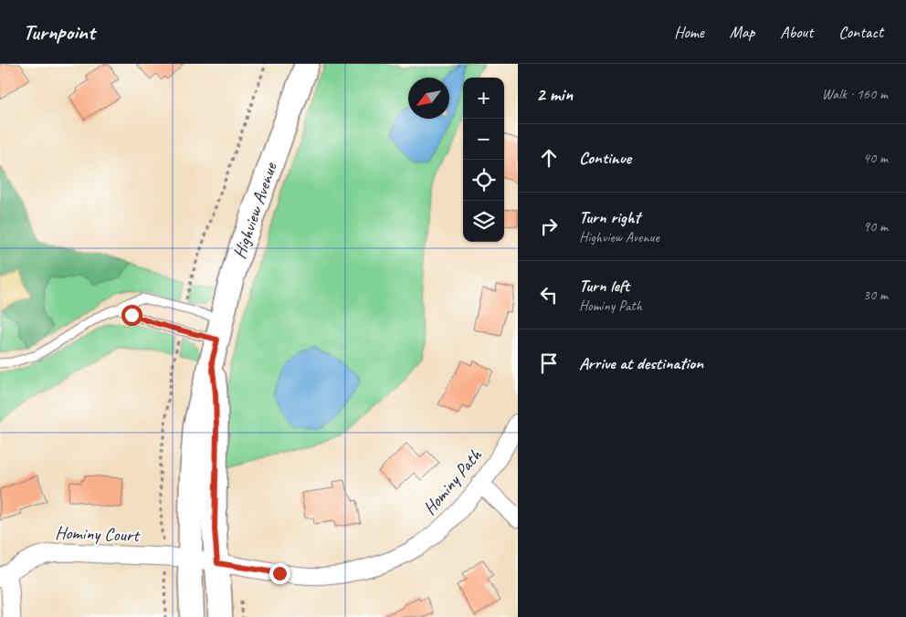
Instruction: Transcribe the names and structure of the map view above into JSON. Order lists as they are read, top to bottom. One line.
{"streets":{"street":["Highview Avenue","Hominy Path","Hominy Court"]},"crossings":[["Highview Avenue","Hominy Path"],["Highview Avenue","Hominy Court"],["Hominy Path","Hominy Court"]],"north":"bottom left","page":{"header":"Turnpoint","nav":["Home","Map","About","Contact"],"heading":["2 min","Walk · 160 m"],"map_buttons":["+","−"],"list":[["Continue","40 m"],["Turn right","Highview Avenue","90 m"],["Turn left","Hominy Path","30 m"],"Arrive at destination"]}}
